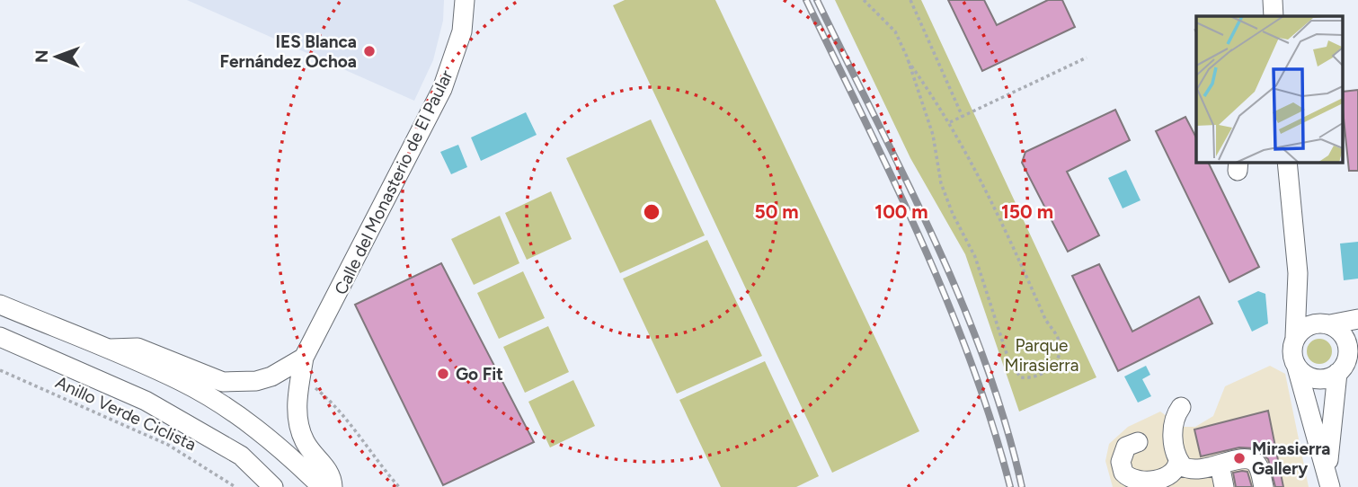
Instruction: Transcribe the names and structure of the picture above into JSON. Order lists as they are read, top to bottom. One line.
{"streets":{"street":["Calle del Monasterio de El Paular"],"path":["Anillo Verde Ciclista"]},"parks":["Parque Mirasierra"],"places":["IES Blanca Fernández Ochoa","Go Fit","Mirasierra Gallery"],"north":"left","rings":["50 m","100 m","150 m"]}
